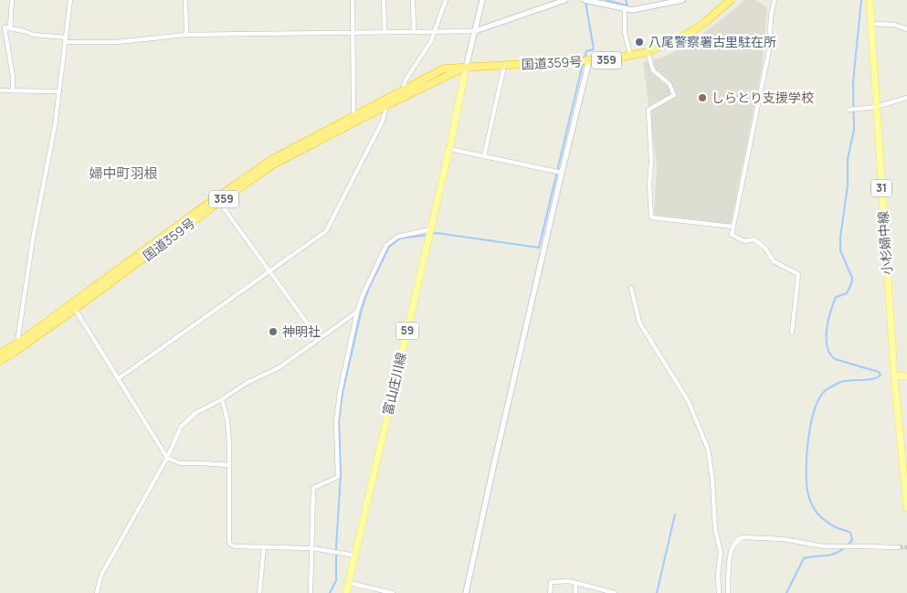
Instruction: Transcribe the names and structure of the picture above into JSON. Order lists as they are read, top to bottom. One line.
{"streets":{"highway":["359","国道359号"],"main road":["31","小杉婦中線","59","富山庄川線"]},"crossings":[["国道359号","富山庄川線"]],"districts":["婦中町羽根"],"places":["八尾警察署古里駐在所","しらとり支援学校","神明社"]}
